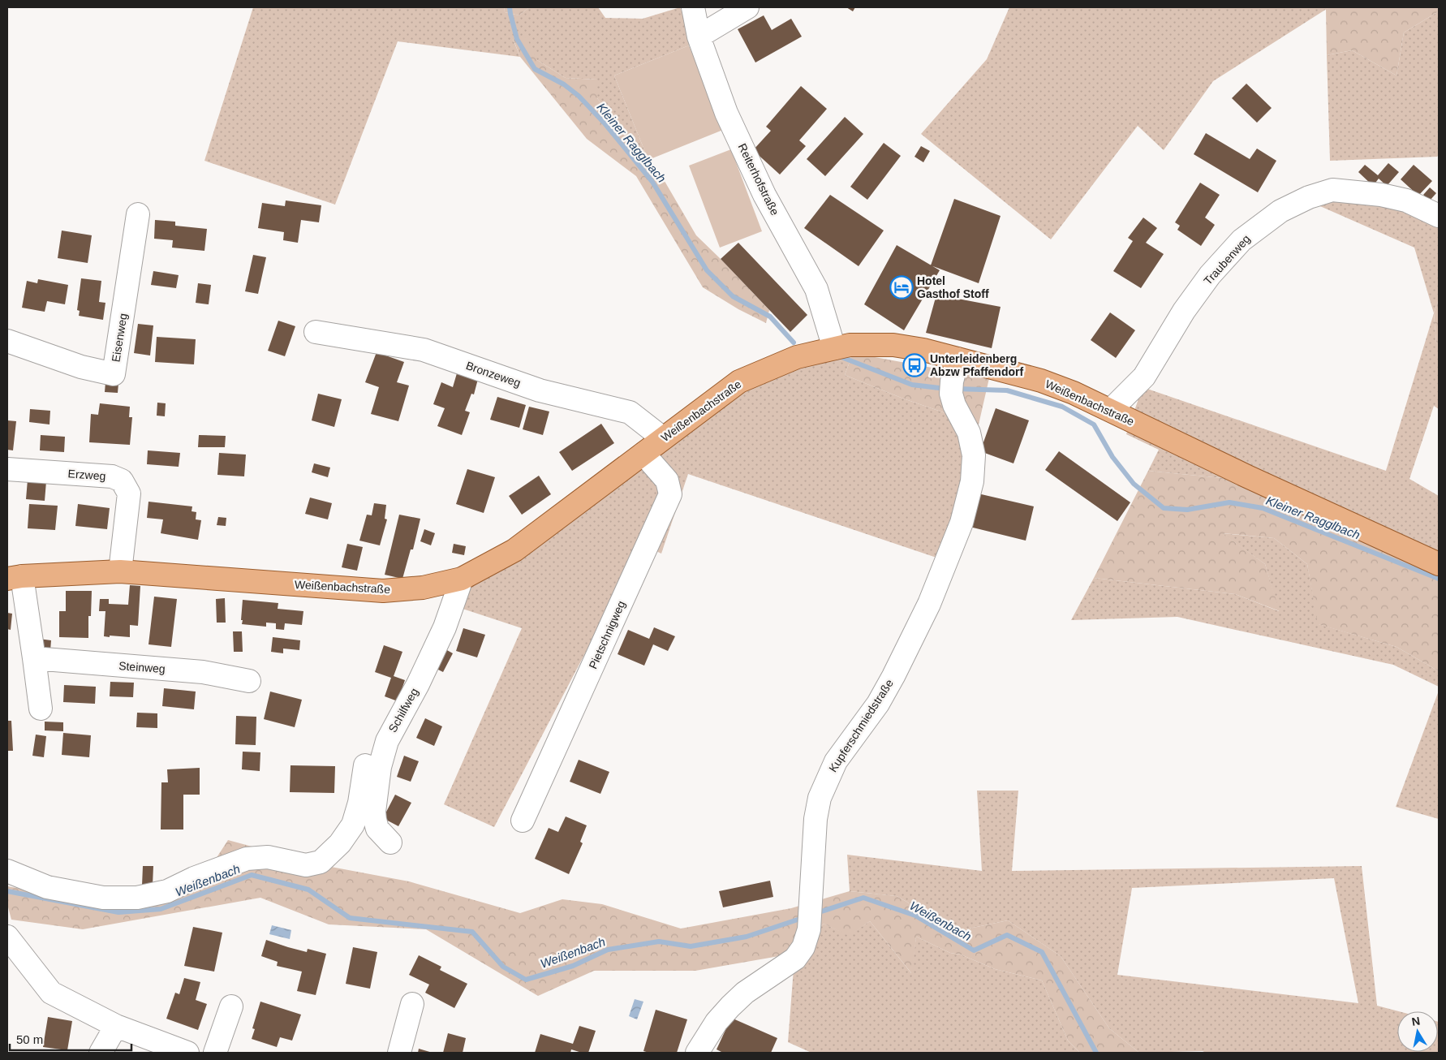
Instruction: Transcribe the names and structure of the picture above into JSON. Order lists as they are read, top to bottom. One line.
{"streets":{"main road":["Weißenbachstraße"],"street":["Reiterhofstraße","Traubenweg","Eisenweg","Bronzeweg","Erzweg","Pietschnigweg","Steinweg","Schilfweg","Kupferschmiedstraße"]},"crossings":[["Reiterhofstraße","Weißenbachstraße"],["Traubenweg","Weißenbachstraße"],["Bronzeweg","Weißenbachstraße"],["Weißenbachstraße","Erzweg"],["Weißenbachstraße","Pietschnigweg"],["Weißenbachstraße","Schilfweg"],["Weißenbachstraße","Kupferschmiedstraße"]],"water":["Kleiner Ragglbach","Weißenbach"],"places":{"hotel":["Hotel Gasthof Stoff"],"bus stop":["Unterleidenberg Abzw Pfaffendorf"]},"scale_bar":"50 m","north":"top"}
